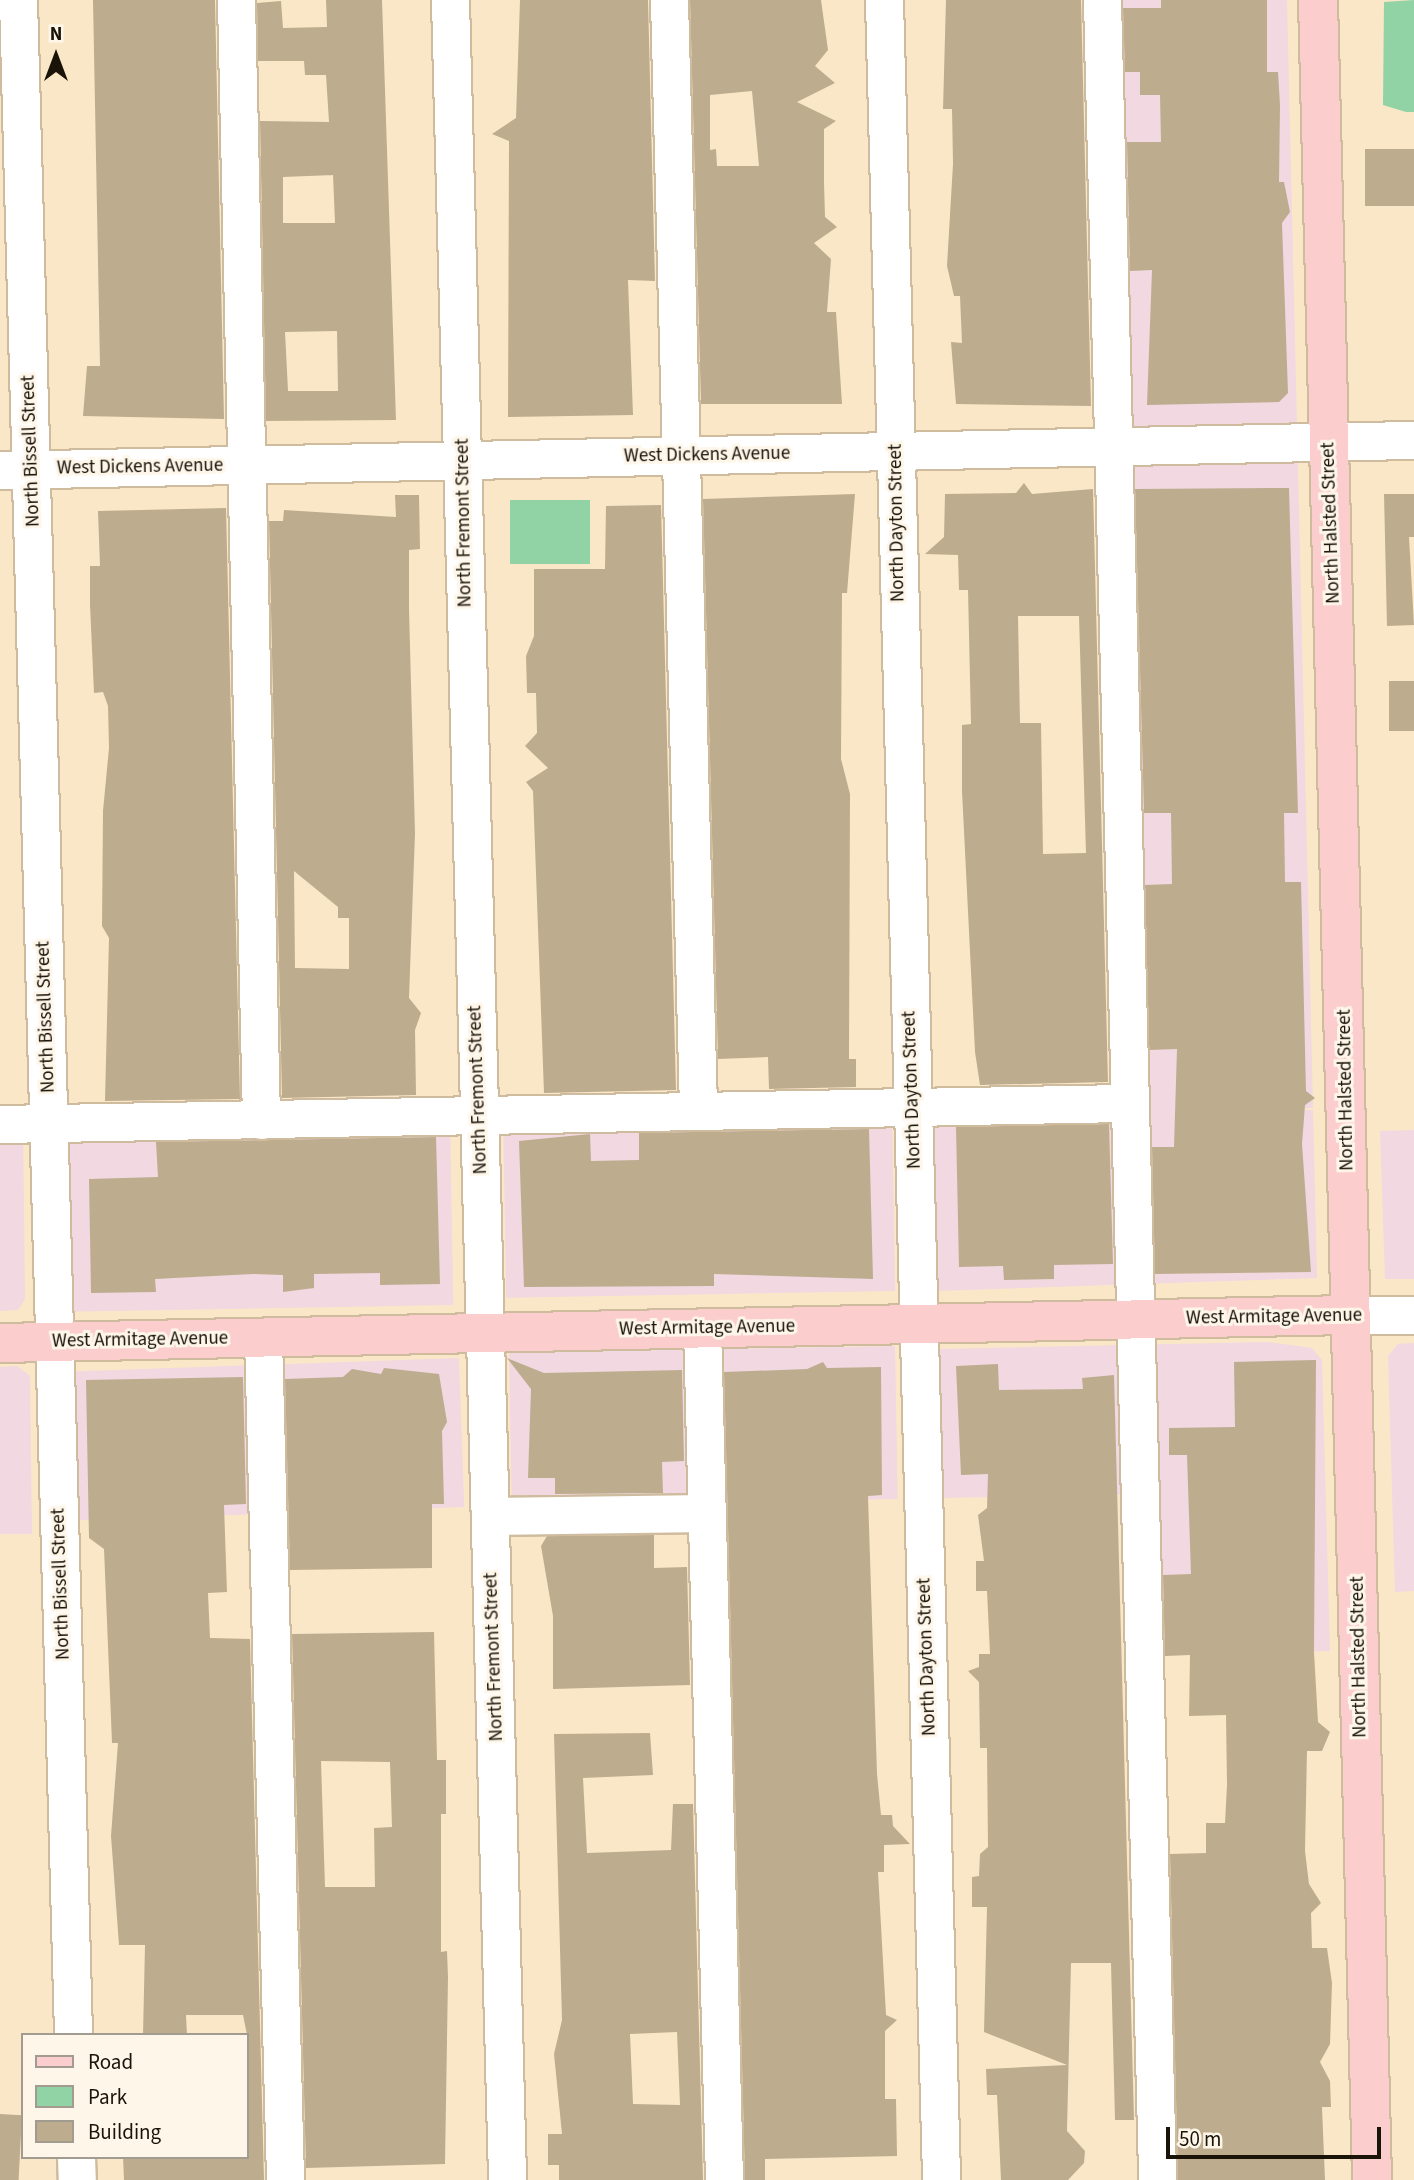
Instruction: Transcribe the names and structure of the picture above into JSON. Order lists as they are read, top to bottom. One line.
{"streets":{"main road":["North Halsted Street","West Armitage Avenue"],"street":["North Bissell Street","West Dickens Avenue","North Fremont Street","North Dayton Street"]},"crossings":[["North Bissell Street","West Dickens Avenue"],["North Bissell Street","West Armitage Avenue"],["West Dickens Avenue","North Fremont Street"],["West Dickens Avenue","North Dayton Street"],["West Dickens Avenue","North Halsted Street"],["North Fremont Street","West Armitage Avenue"],["North Dayton Street","West Armitage Avenue"],["North Halsted Street","West Armitage Avenue"]],"legend":["Road","Park","Building"],"scale_bar":"50 m","north":"top"}
